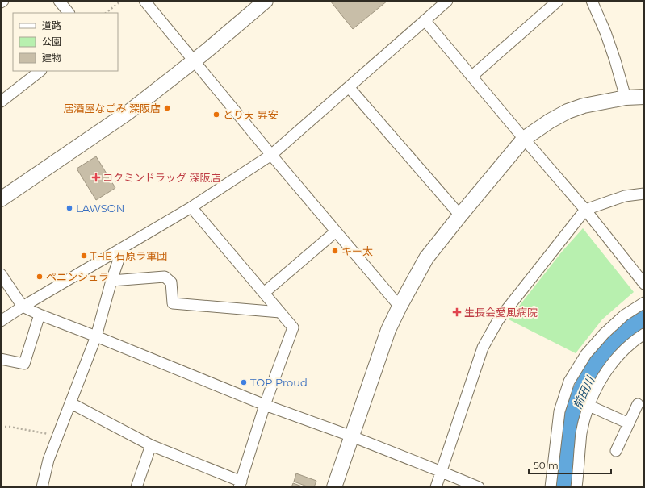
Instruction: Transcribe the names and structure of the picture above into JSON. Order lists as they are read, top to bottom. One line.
{"water":["前田川"],"places":{"other":["居酒屋なごみ 深阪店","とり天 昇安","LAWSON","キー太","THE 石原ラ軍団","ペニンシュラ","TOP Proud"],"health":["コクミンドラッグ 深阪店","生長会愛風病院"]},"legend":["道路","公園","建物"],"scale_bar":"50 m"}
